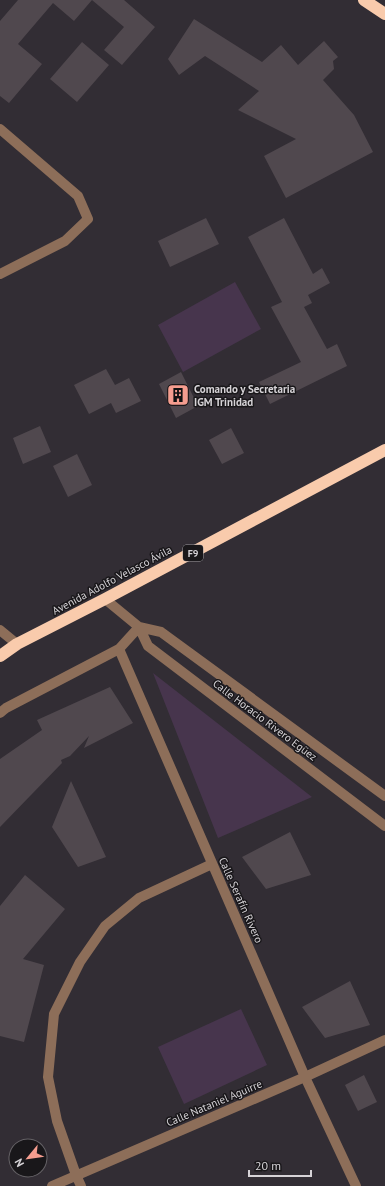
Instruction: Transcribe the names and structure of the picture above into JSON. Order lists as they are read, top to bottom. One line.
{"streets":{"highway":["F9","Avenida Adolfo Velasco Ávila"],"street":["Calle Horacio Rivero Egüez","Calle Serafín Rivero","Calle Nataniel Aguirre"]},"crossings":[["Avenida Adolfo Velasco Ávila","Calle Horacio Rivero Egüez"],["Calle Serafín Rivero","Calle Nataniel Aguirre"]],"places":{"building":["Comando y Secretaria IGM Trinidad"]},"scale_bar":"20 m","north":"bottom left"}
